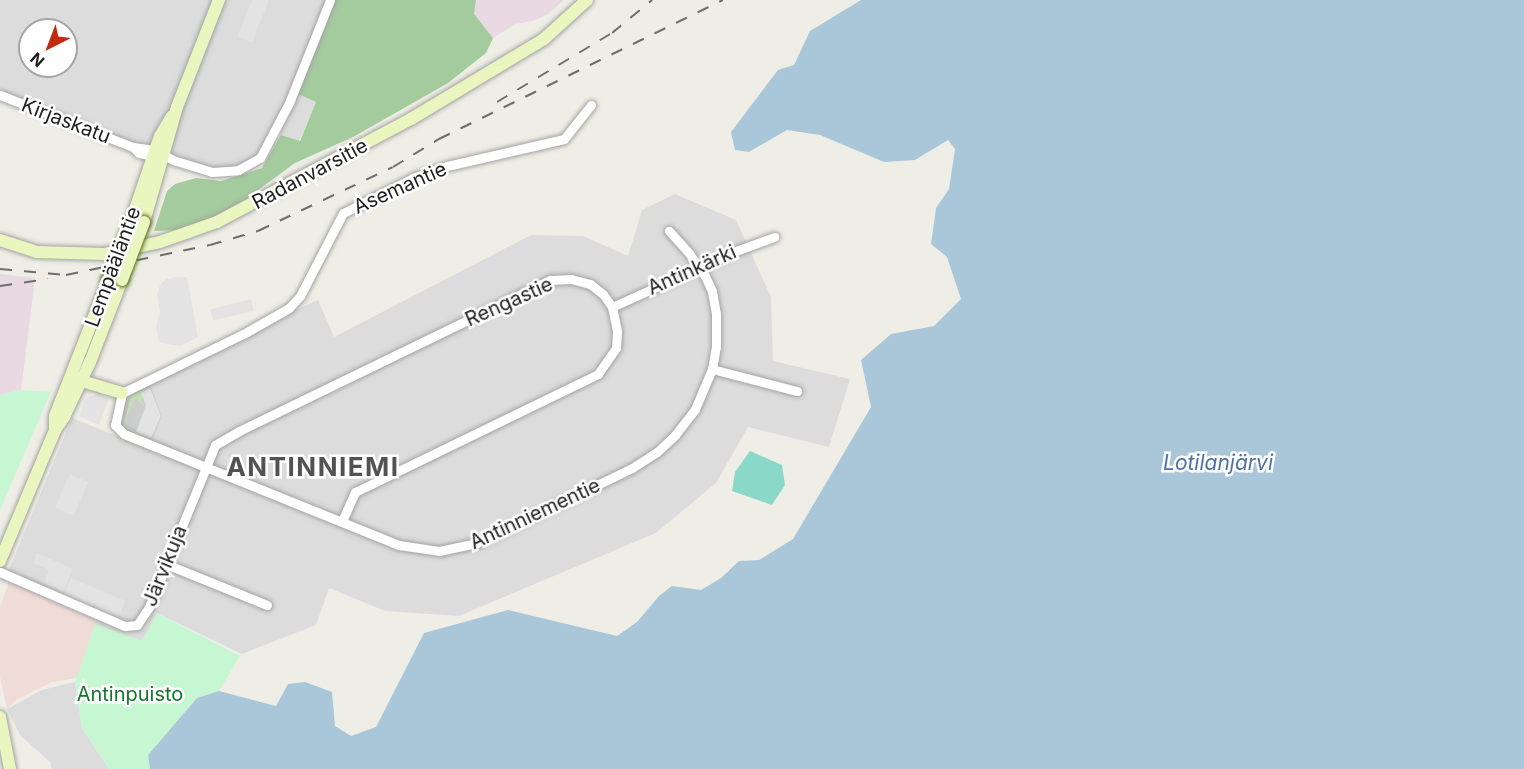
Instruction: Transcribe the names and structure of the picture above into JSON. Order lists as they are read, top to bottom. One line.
{"streets":{"main road":["Radanvarsitie","Lempääläntie"],"street":["Kirjaskatu","Asemantie","Antinkärki","Rengastie","Antinniementie","Järvikuja"]},"crossings":[["Kirjaskatu","Lempääläntie"],["Asemantie","Antinniementie"],["Antinkärki","Rengastie"],["Antinkärki","Antinniementie"],["Rengastie","Antinniementie"],["Rengastie","Järvikuja"],["Antinniementie","Järvikuja"]],"districts":["ANTINNIEMI"],"water":["Lotilanjärvi"],"parks":["Antinpuisto"],"north":"bottom left"}
